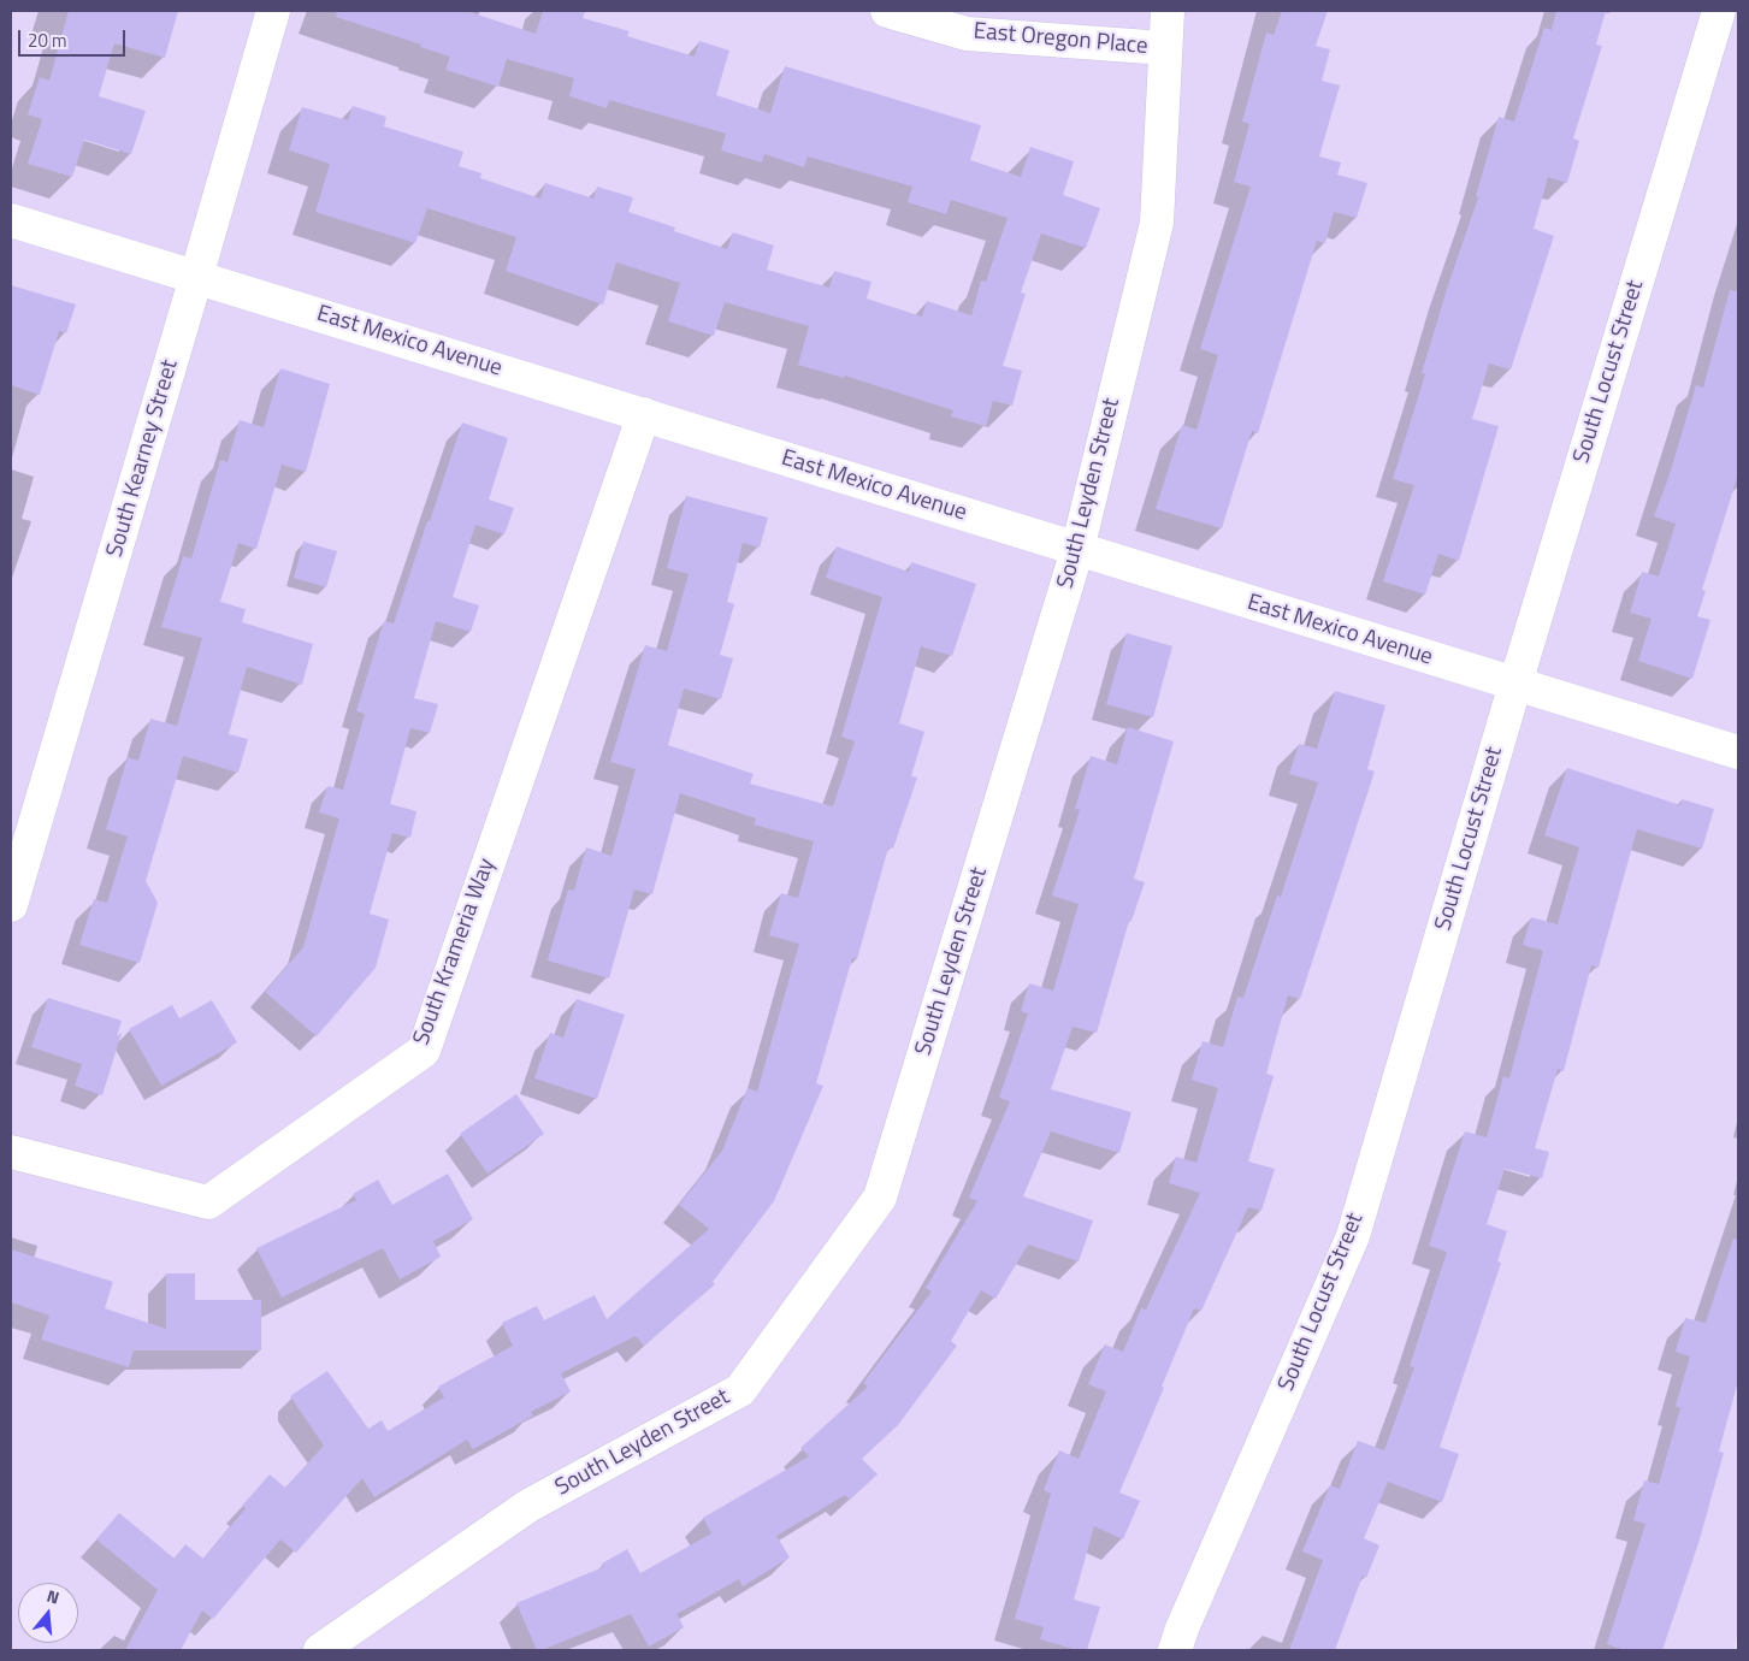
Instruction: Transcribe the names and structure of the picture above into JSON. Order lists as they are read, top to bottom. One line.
{"streets":{"street":["East Oregon Place","East Mexico Avenue","South Locust Street","South Kearney Street","South Leyden Street","South Krameria Way"]},"crossings":[["East Oregon Place","South Leyden Street"],["East Mexico Avenue","South Locust Street"],["East Mexico Avenue","South Kearney Street"],["East Mexico Avenue","South Leyden Street"],["East Mexico Avenue","South Krameria Way"]],"scale_bar":"20 m","north":"top"}
